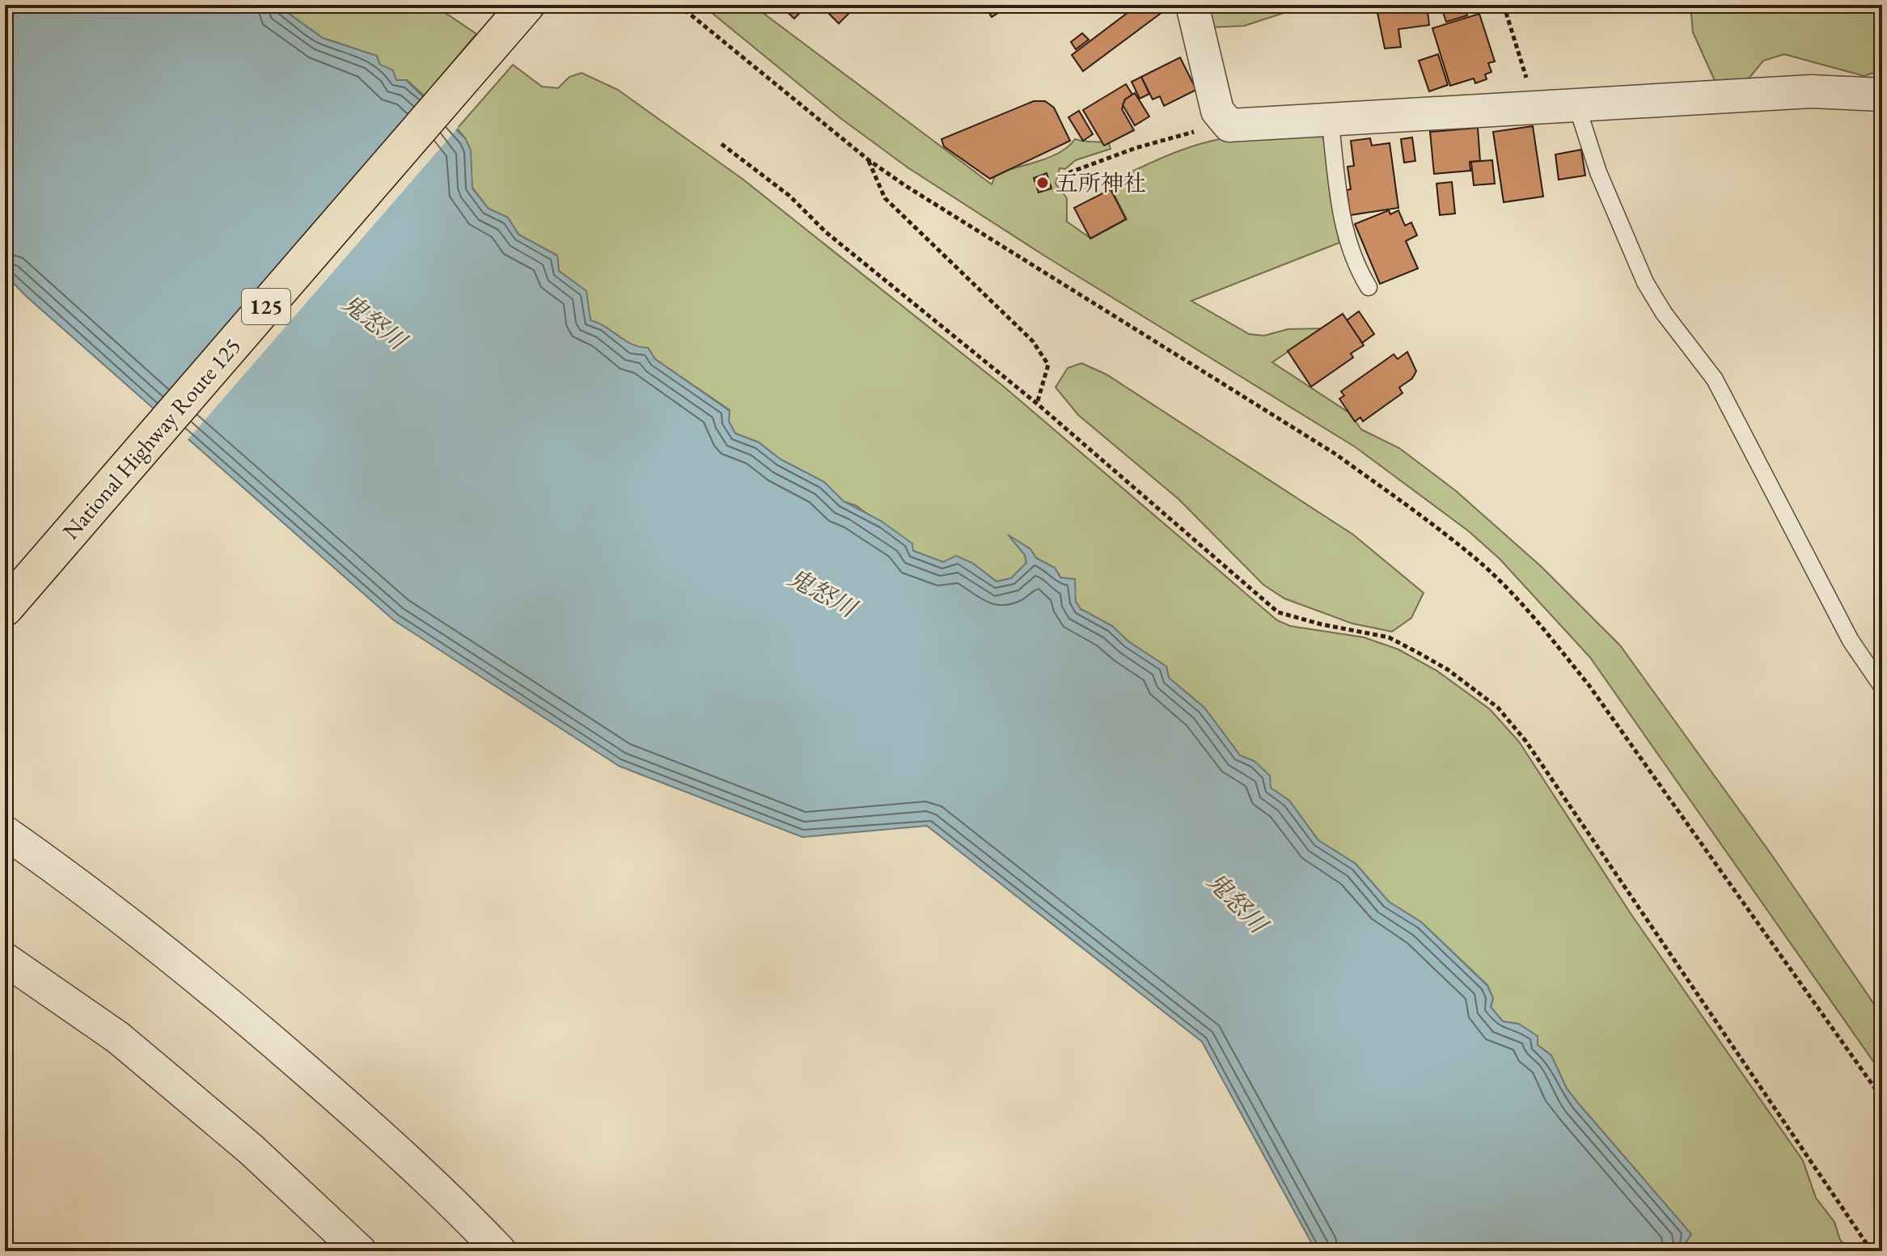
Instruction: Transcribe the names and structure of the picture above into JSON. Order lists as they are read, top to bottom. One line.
{"streets":{"highway":["125","National Highway Route 125"]},"water":["鬼怒川"],"places":["五所神社"]}
